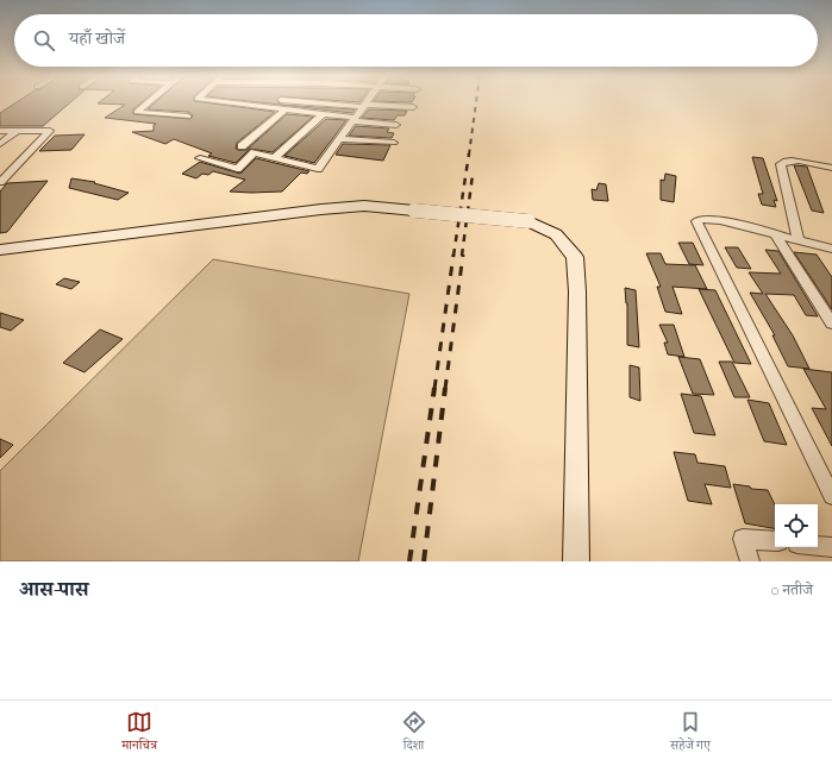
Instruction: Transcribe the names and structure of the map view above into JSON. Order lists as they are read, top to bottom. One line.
{"page":{"search":"यहाँ खोजें","heading":["आस-पास","0 नतीजे"],"nav":["मानचित्र","दिशा","सहेजे गए"]}}
